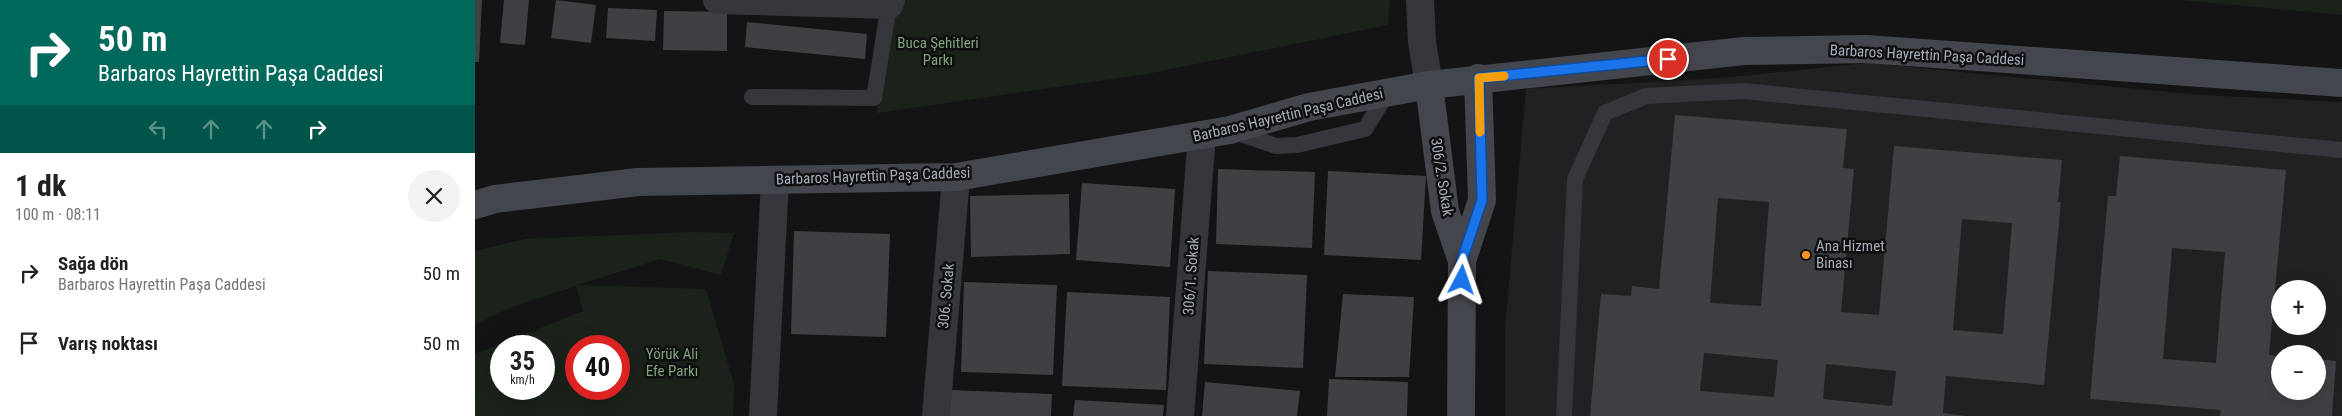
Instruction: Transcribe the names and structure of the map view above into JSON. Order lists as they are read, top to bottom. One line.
{"streets":{"main road":["Barbaros Hayrettin Paşa Caddesi","306/2. Sokak"],"street":["306/1. Sokak","306. Sokak"]},"crossings":[["Barbaros Hayrettin Paşa Caddesi","306/2. Sokak"],["Barbaros Hayrettin Paşa Caddesi","306/1. Sokak"],["Barbaros Hayrettin Paşa Caddesi","306. Sokak"]],"parks":["Buca Şehitleri Parkı","Yörük Ali Efe Parkı"],"places":["Ana Hizmet Binası"],"page":{"turn":["50 m","Barbaros Hayrettin Paşa Caddesi"],"heading":["1 dk","100 m · 08:11"],"list":[{"name":"Sağa dön","note":"Barbaros Hayrettin Paşa Caddesi","value":"50 m"},{"name":"Varış noktası","value":"50 m"}],"map_buttons":["+","−"],"speed":"35 km/h","limit":"40"}}
